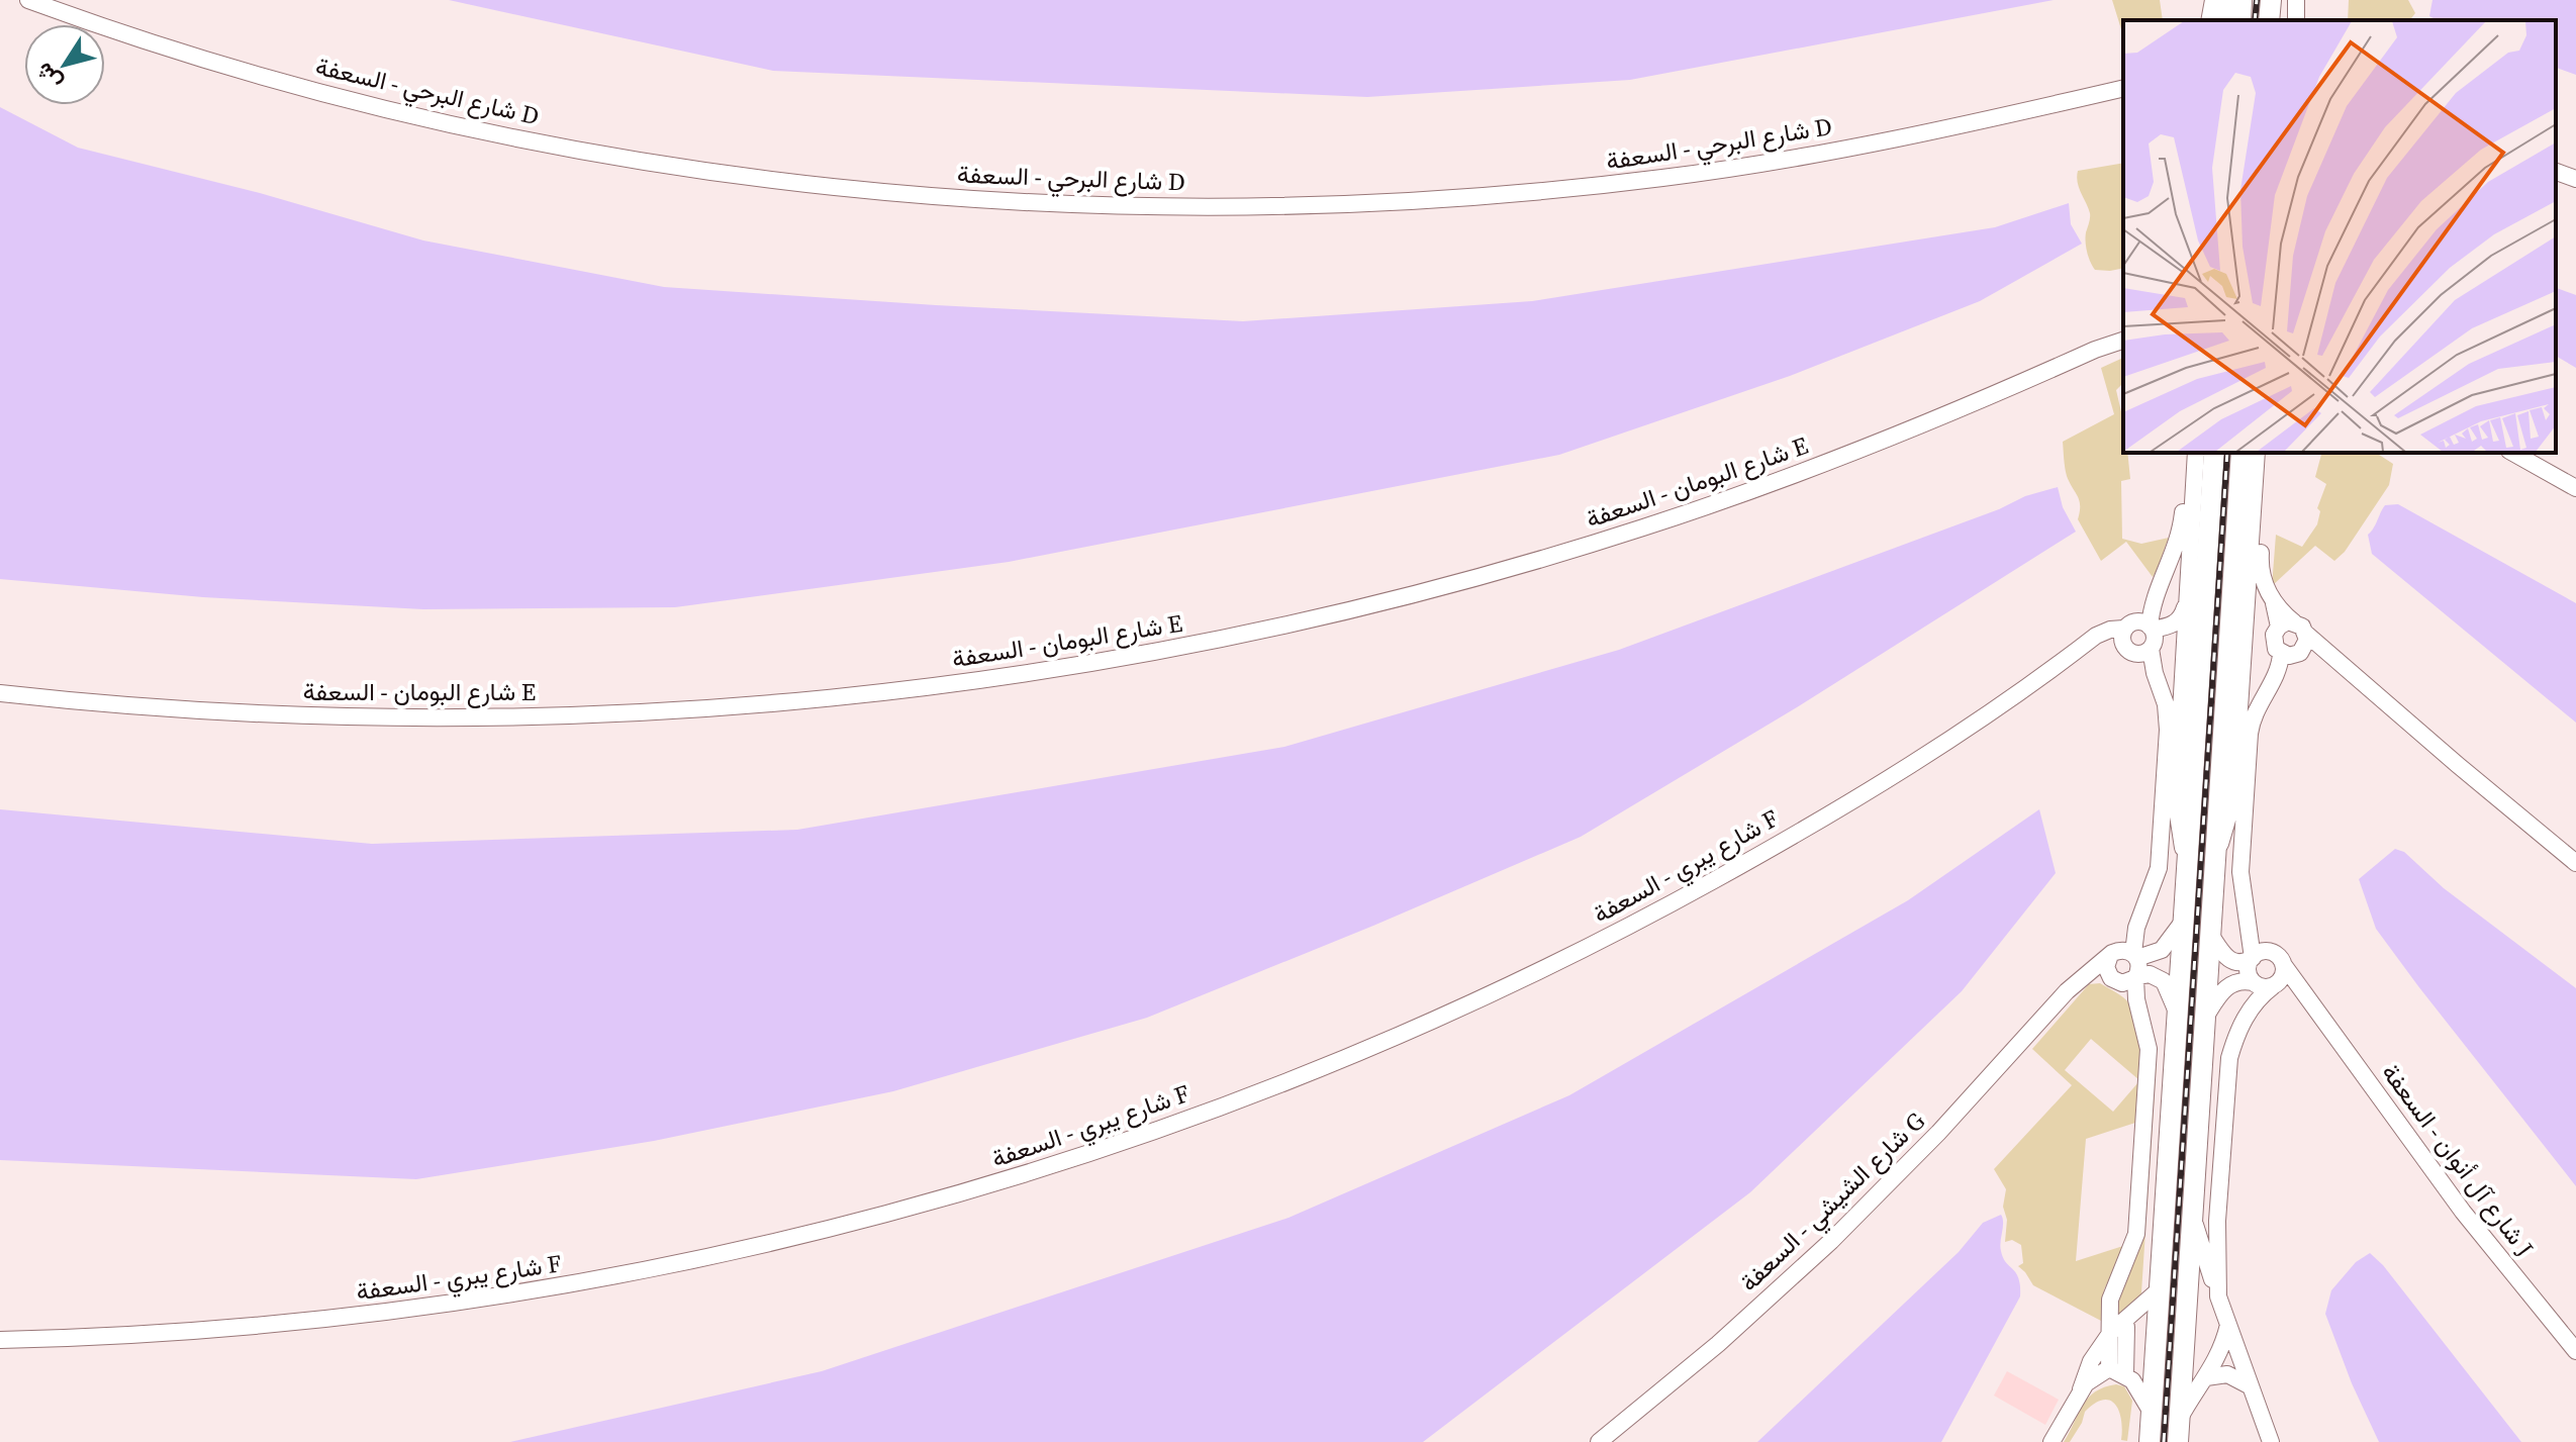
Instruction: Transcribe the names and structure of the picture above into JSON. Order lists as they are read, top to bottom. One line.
{"streets":{"street":["شارع البرحي - السعفة D","شارع البومان - السعفة E","شارع يبري - السعفة F","شارع آل أنوان - السعفة J","شارع الشيشي - السعفة G"]},"north":"bottom left"}
